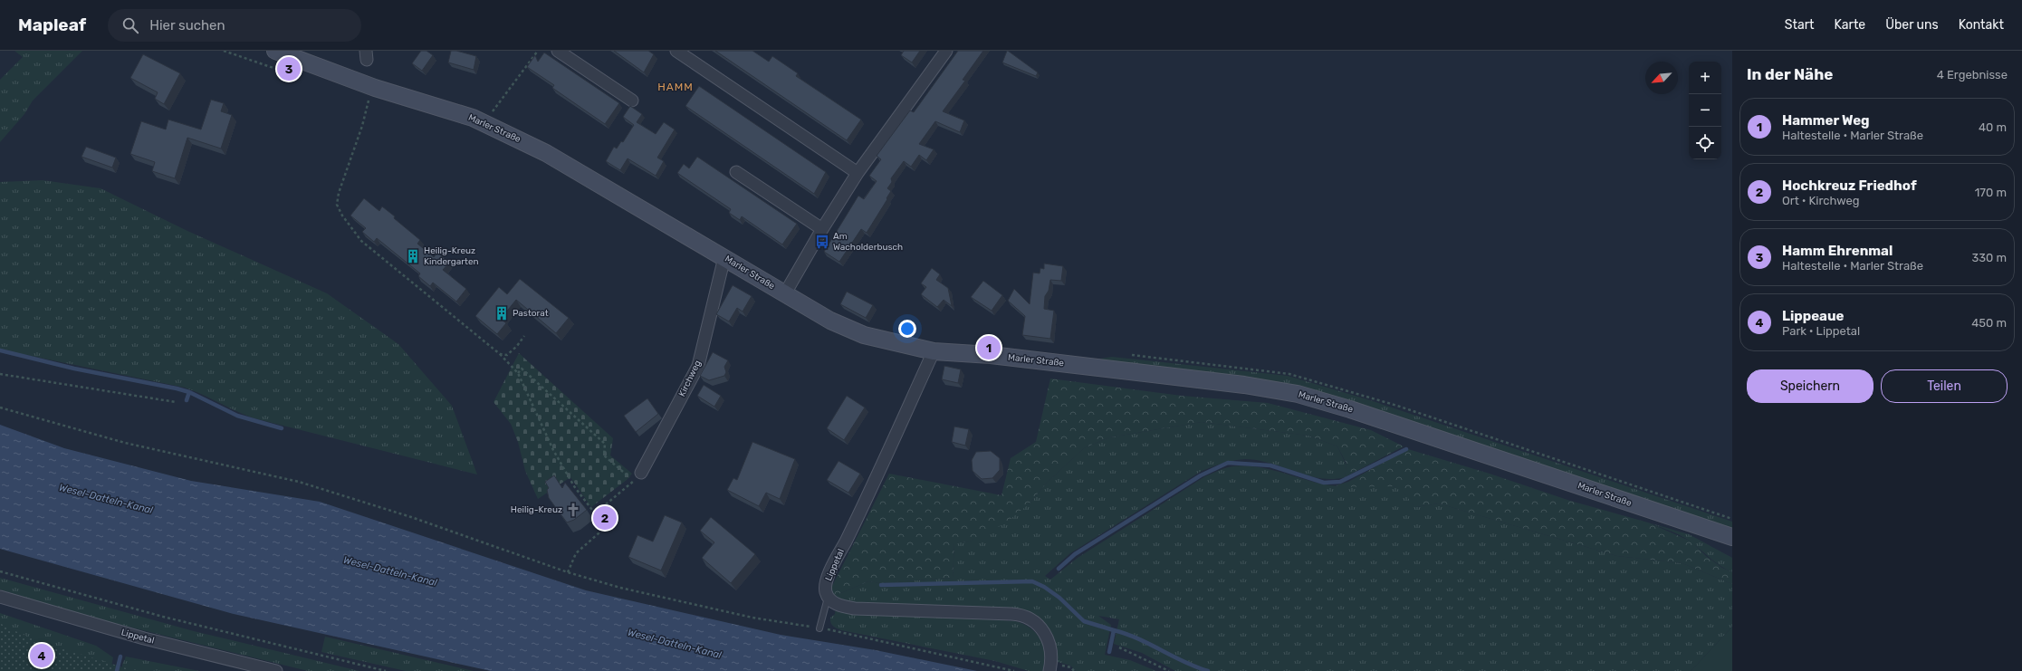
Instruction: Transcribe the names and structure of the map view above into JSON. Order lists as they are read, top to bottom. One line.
{"streets":{"main road":["Marler Straße"],"street":["Kirchweg","Lippetal"]},"crossings":[["Marler Straße","Kirchweg"],["Marler Straße","Lippetal"]],"districts":["HAMM"],"water":["Wesel-Datteln-Kanal"],"places":{"bus stop":["Am Wacholderbusch"],"building":["Heilig-Kreuz Kindergarten","Pastorat"],"church":["Heilig-Kreuz"]},"north":"bottom left","page":{"header":"Mapleaf","search":"Hier suchen","nav":["Start","Karte","Über uns","Kontakt"],"heading":["In der Nähe","4 Ergebnisse"],"pins":["3","1","2","4"],"map_buttons":["+","−"],"list":[{"mark":"1","name":"Hammer Weg","note":"Haltestelle · Marler Straße","value":"40 m"},{"mark":"2","name":"Hochkreuz Friedhof","note":"Ort · Kirchweg","value":"170 m"},{"mark":"3","name":"Hamm Ehrenmal","note":"Haltestelle · Marler Straße","value":"330 m"},{"mark":"4","name":"Lippeaue","note":"Park · Lippetal","value":"450 m"}],"buttons":["Speichern","Teilen"]}}
